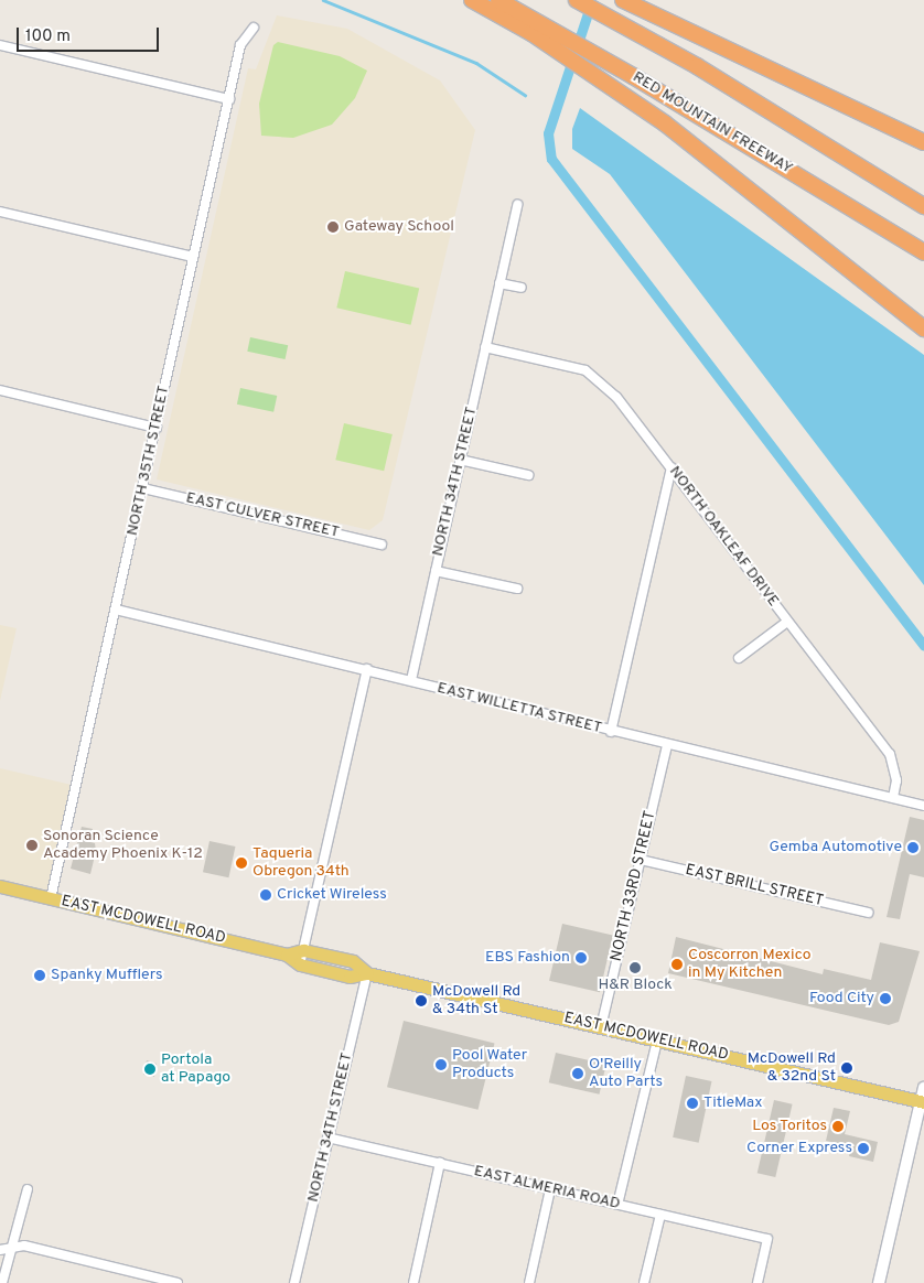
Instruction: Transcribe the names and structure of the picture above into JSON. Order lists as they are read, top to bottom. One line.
{"streets":{"highway":["RED MOUNTAIN FREEWAY"],"main road":["EAST MCDOWELL ROAD"],"street":["NORTH 35TH STREET","NORTH 34TH STREET","EAST CULVER STREET","NORTH OAKLEAF DRIVE","EAST WILLETTA STREET","NORTH 33RD STREET","EAST BRILL STREET","EAST ALMERIA ROAD"]},"crossings":[["NORTH 35TH STREET","EAST CULVER STREET"],["NORTH 35TH STREET","EAST WILLETTA STREET"],["NORTH 35TH STREET","EAST MCDOWELL ROAD"],["NORTH 34TH STREET","NORTH OAKLEAF DRIVE"],["NORTH 34TH STREET","EAST WILLETTA STREET"],["NORTH 34TH STREET","EAST MCDOWELL ROAD"],["NORTH 34TH STREET","EAST ALMERIA ROAD"],["NORTH OAKLEAF DRIVE","EAST WILLETTA STREET"],["EAST WILLETTA STREET","NORTH 33RD STREET"],["NORTH 33RD STREET","EAST BRILL STREET"],["NORTH 33RD STREET","EAST MCDOWELL ROAD"]],"places":["Gateway School","Sonoran Science Academy Phoenix K-12","Gemba Automotive","Taqueria Obregon 34th","Cricket Wireless","EBS Fashion","Coscorron Mexico in My Kitchen","H&R Block","Spanky Mufflers","Food City","McDowell Rd & 34th St","Pool Water Products","McDowell Rd & 32nd St","Portola at Papago","O'Reilly Auto Parts","TitleMax","Los Toritos","Corner Express"],"scale_bar":"100 m"}
